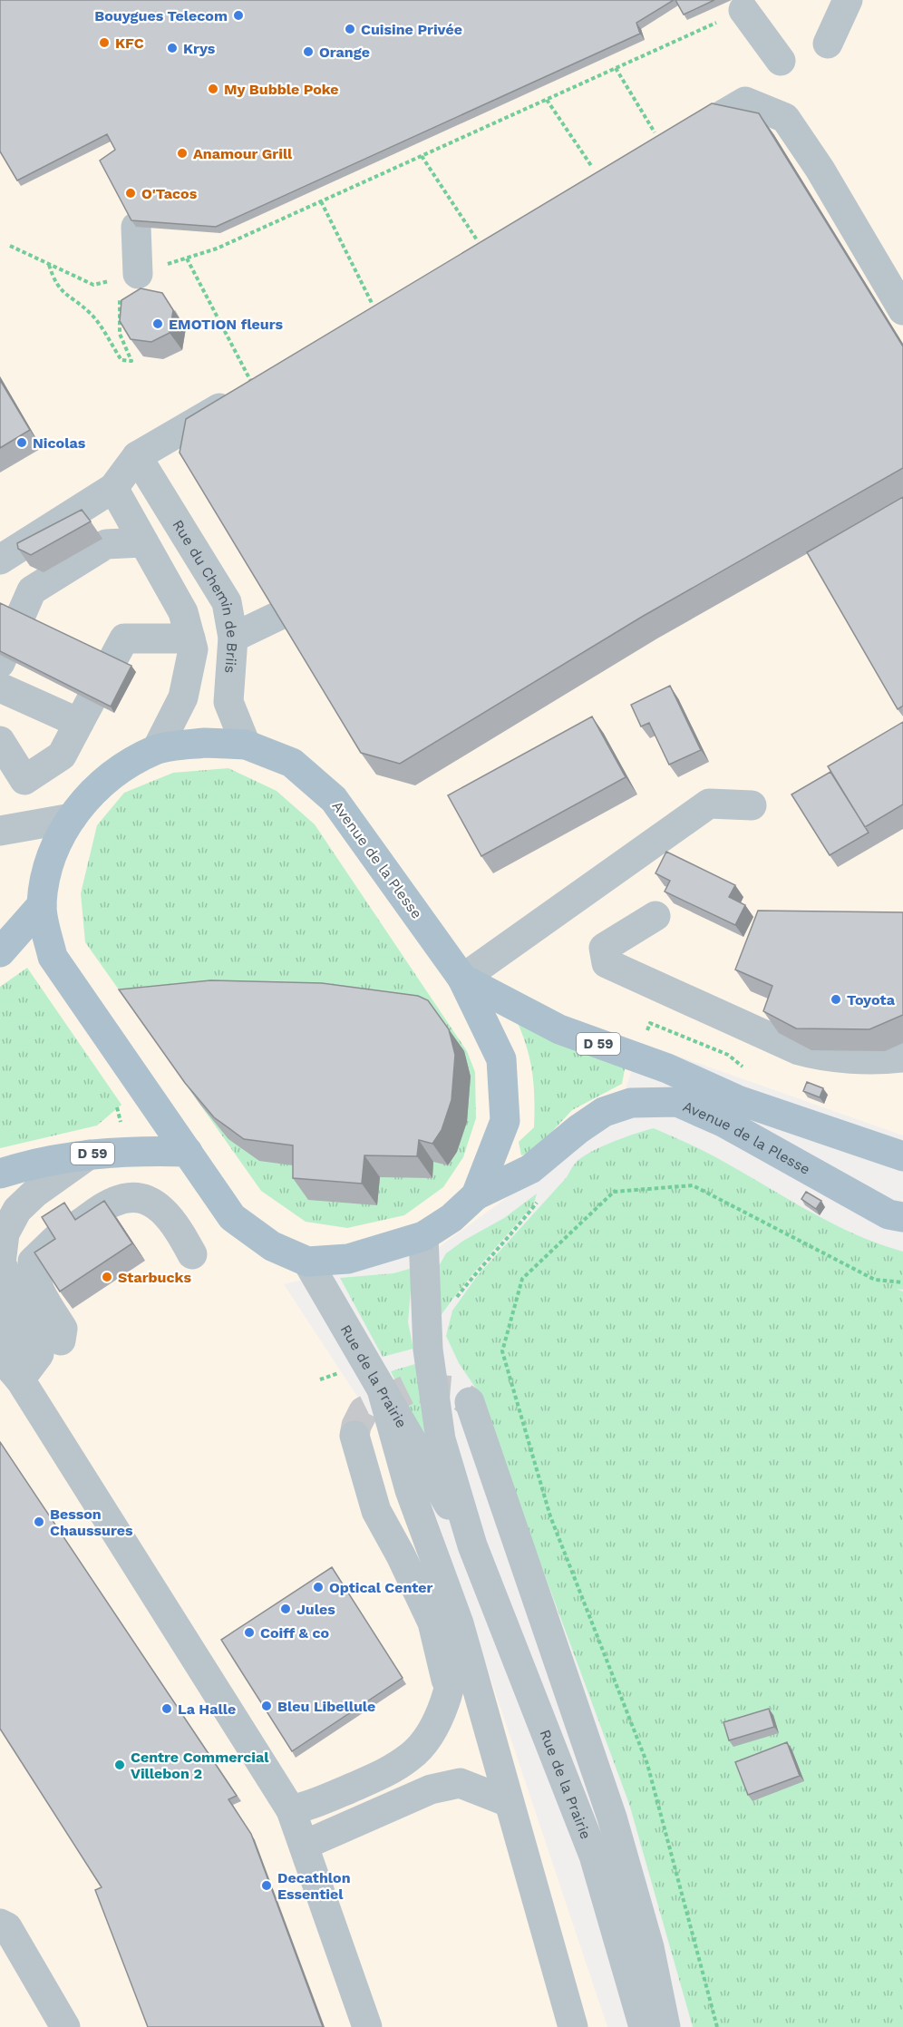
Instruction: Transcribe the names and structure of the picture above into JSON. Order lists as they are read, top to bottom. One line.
{"streets":{"main road":["Avenue de la Plesse","D 59"],"street":["Rue du Chemin de Briis","Rue de la Prairie"]},"crossings":[["Rue du Chemin de Briis","Avenue de la Plesse"],["Avenue de la Plesse","D 59"],["Avenue de la Plesse","Rue de la Prairie"]],"places":["Bouygues Telecom","Cuisine Privée","KFC","Krys","Orange","My Bubble Poke","Anamour Grill","O'Tacos","EMOTION fleurs","Nicolas","Toyota","Starbucks","Besson Chaussures","Optical Center","Jules","Coiff & co","Bleu Libellule","La Halle","Centre Commercial Villebon 2","Decathlon Essentiel"]}
